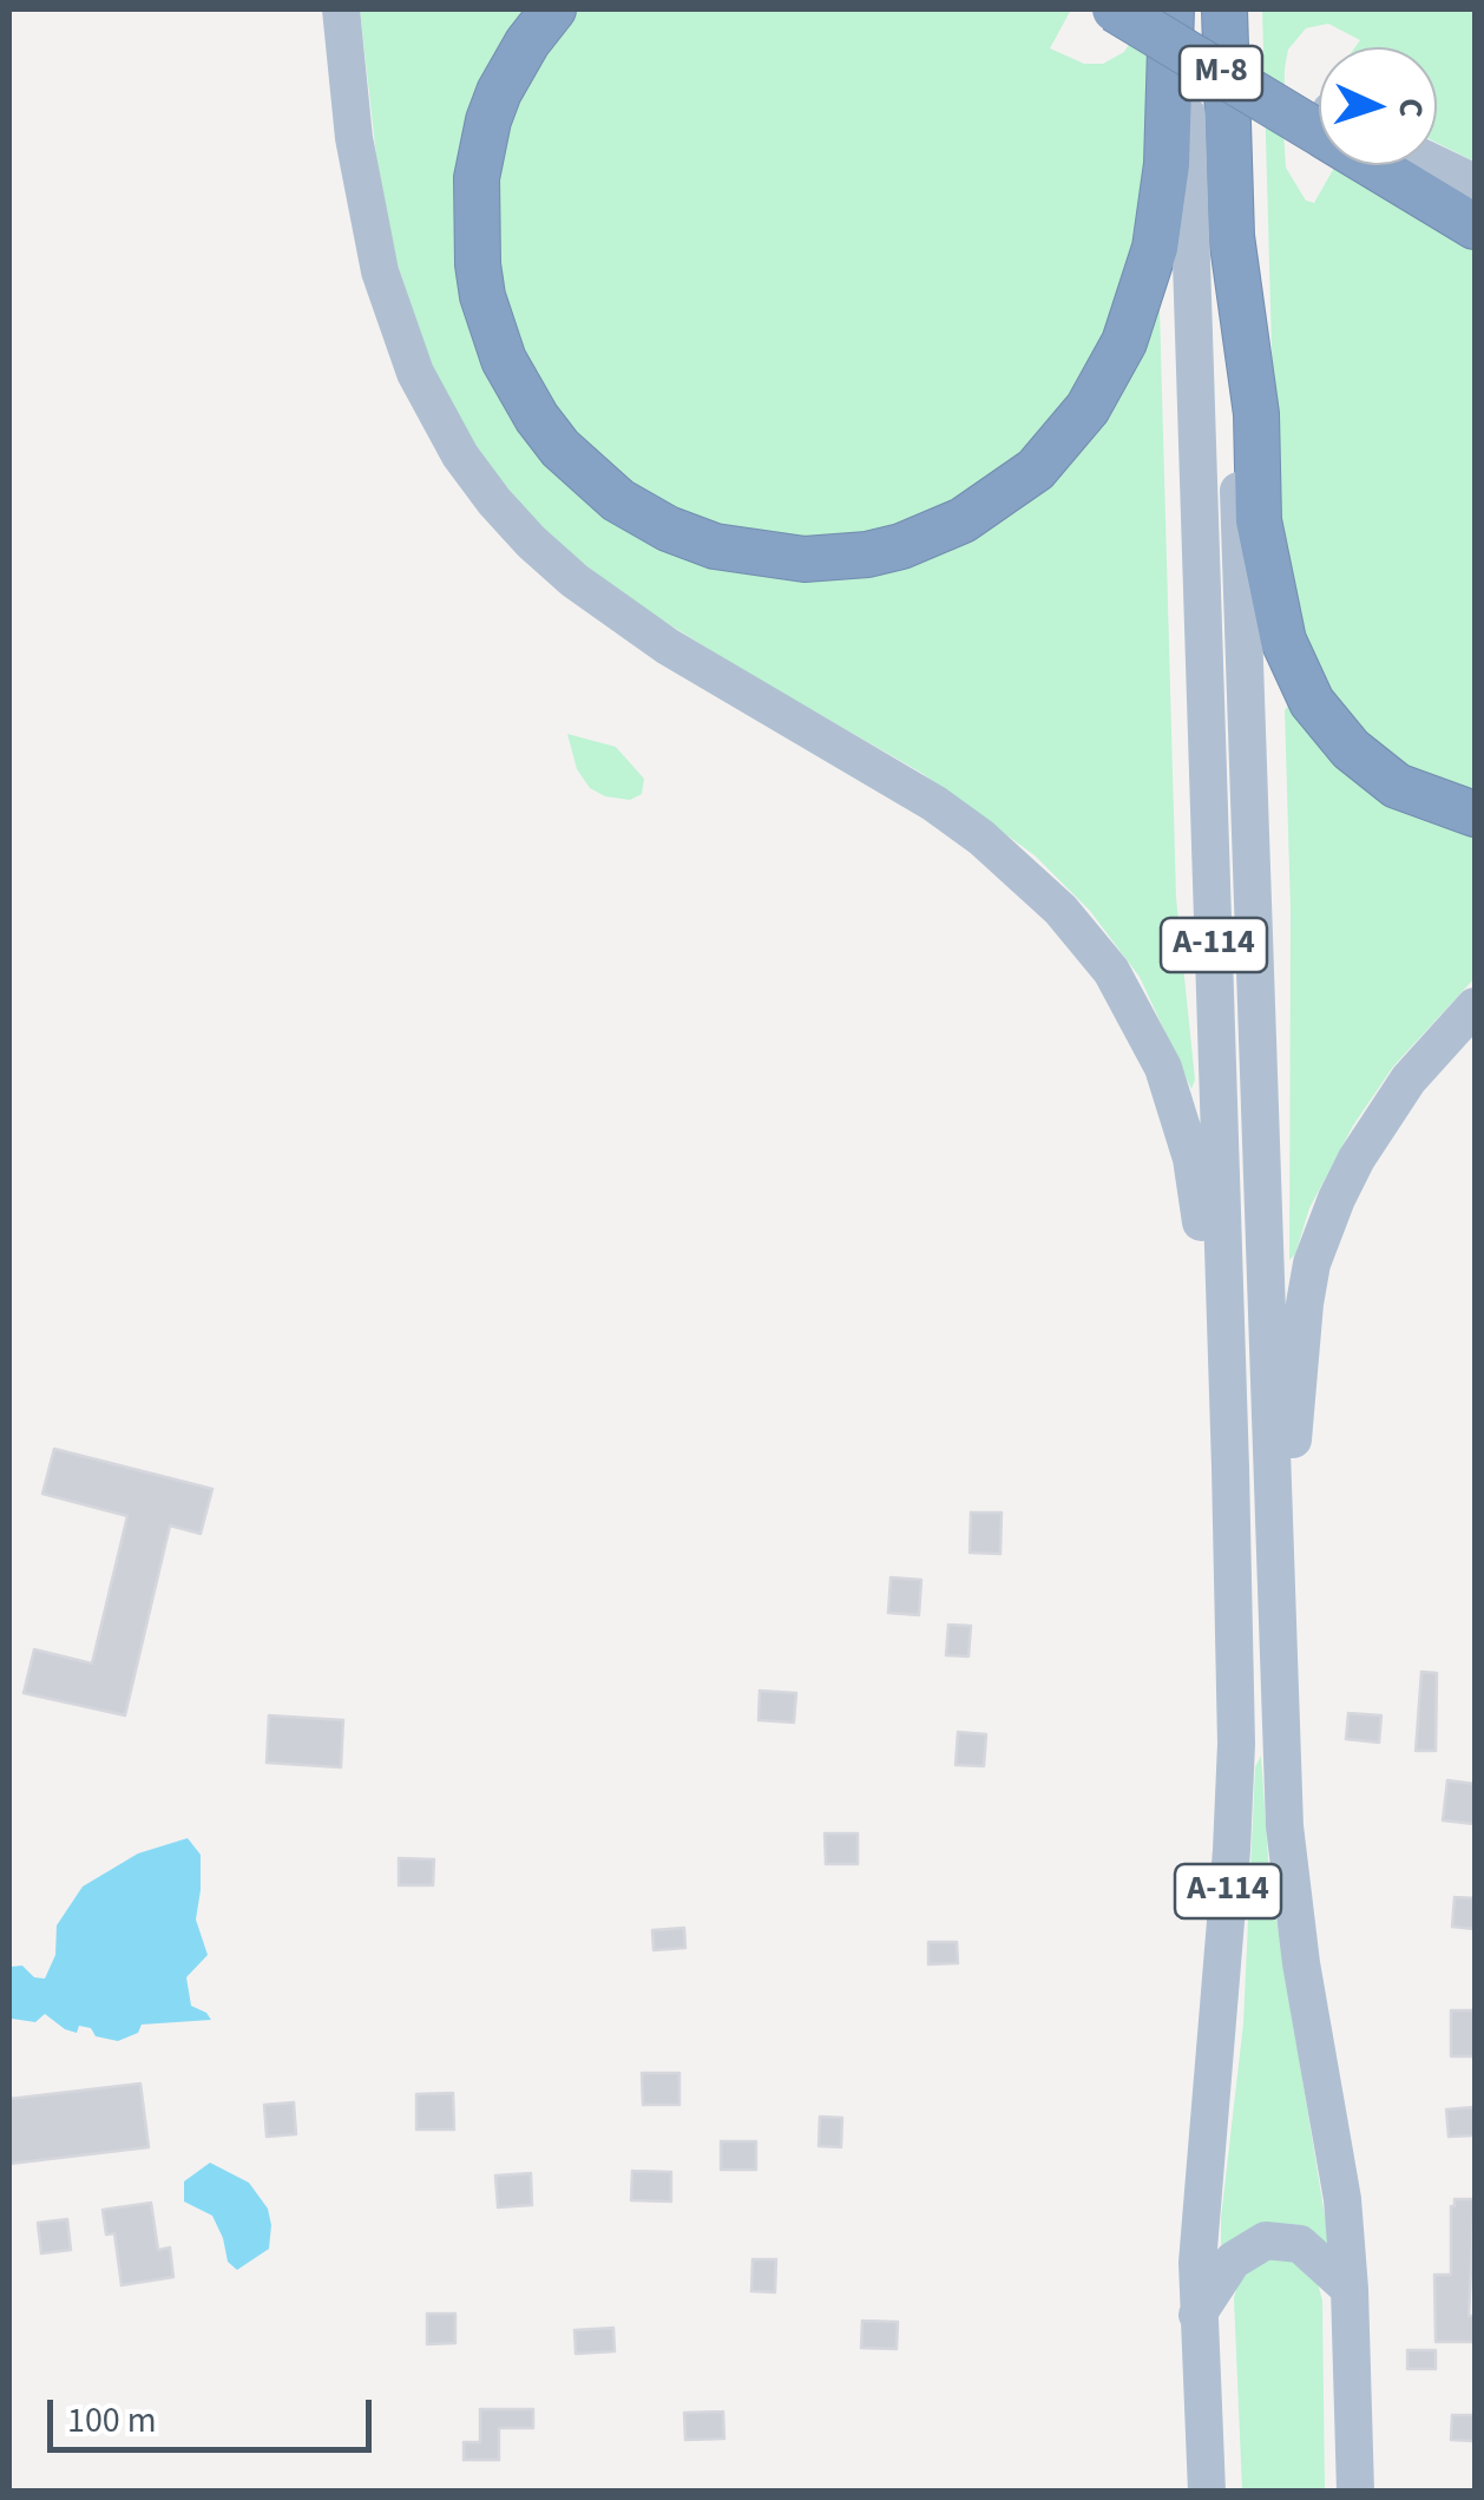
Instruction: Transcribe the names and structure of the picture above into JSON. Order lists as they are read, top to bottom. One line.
{"streets":{"highway":["М-8","А-114"]},"scale_bar":"100 m","north":"right"}
